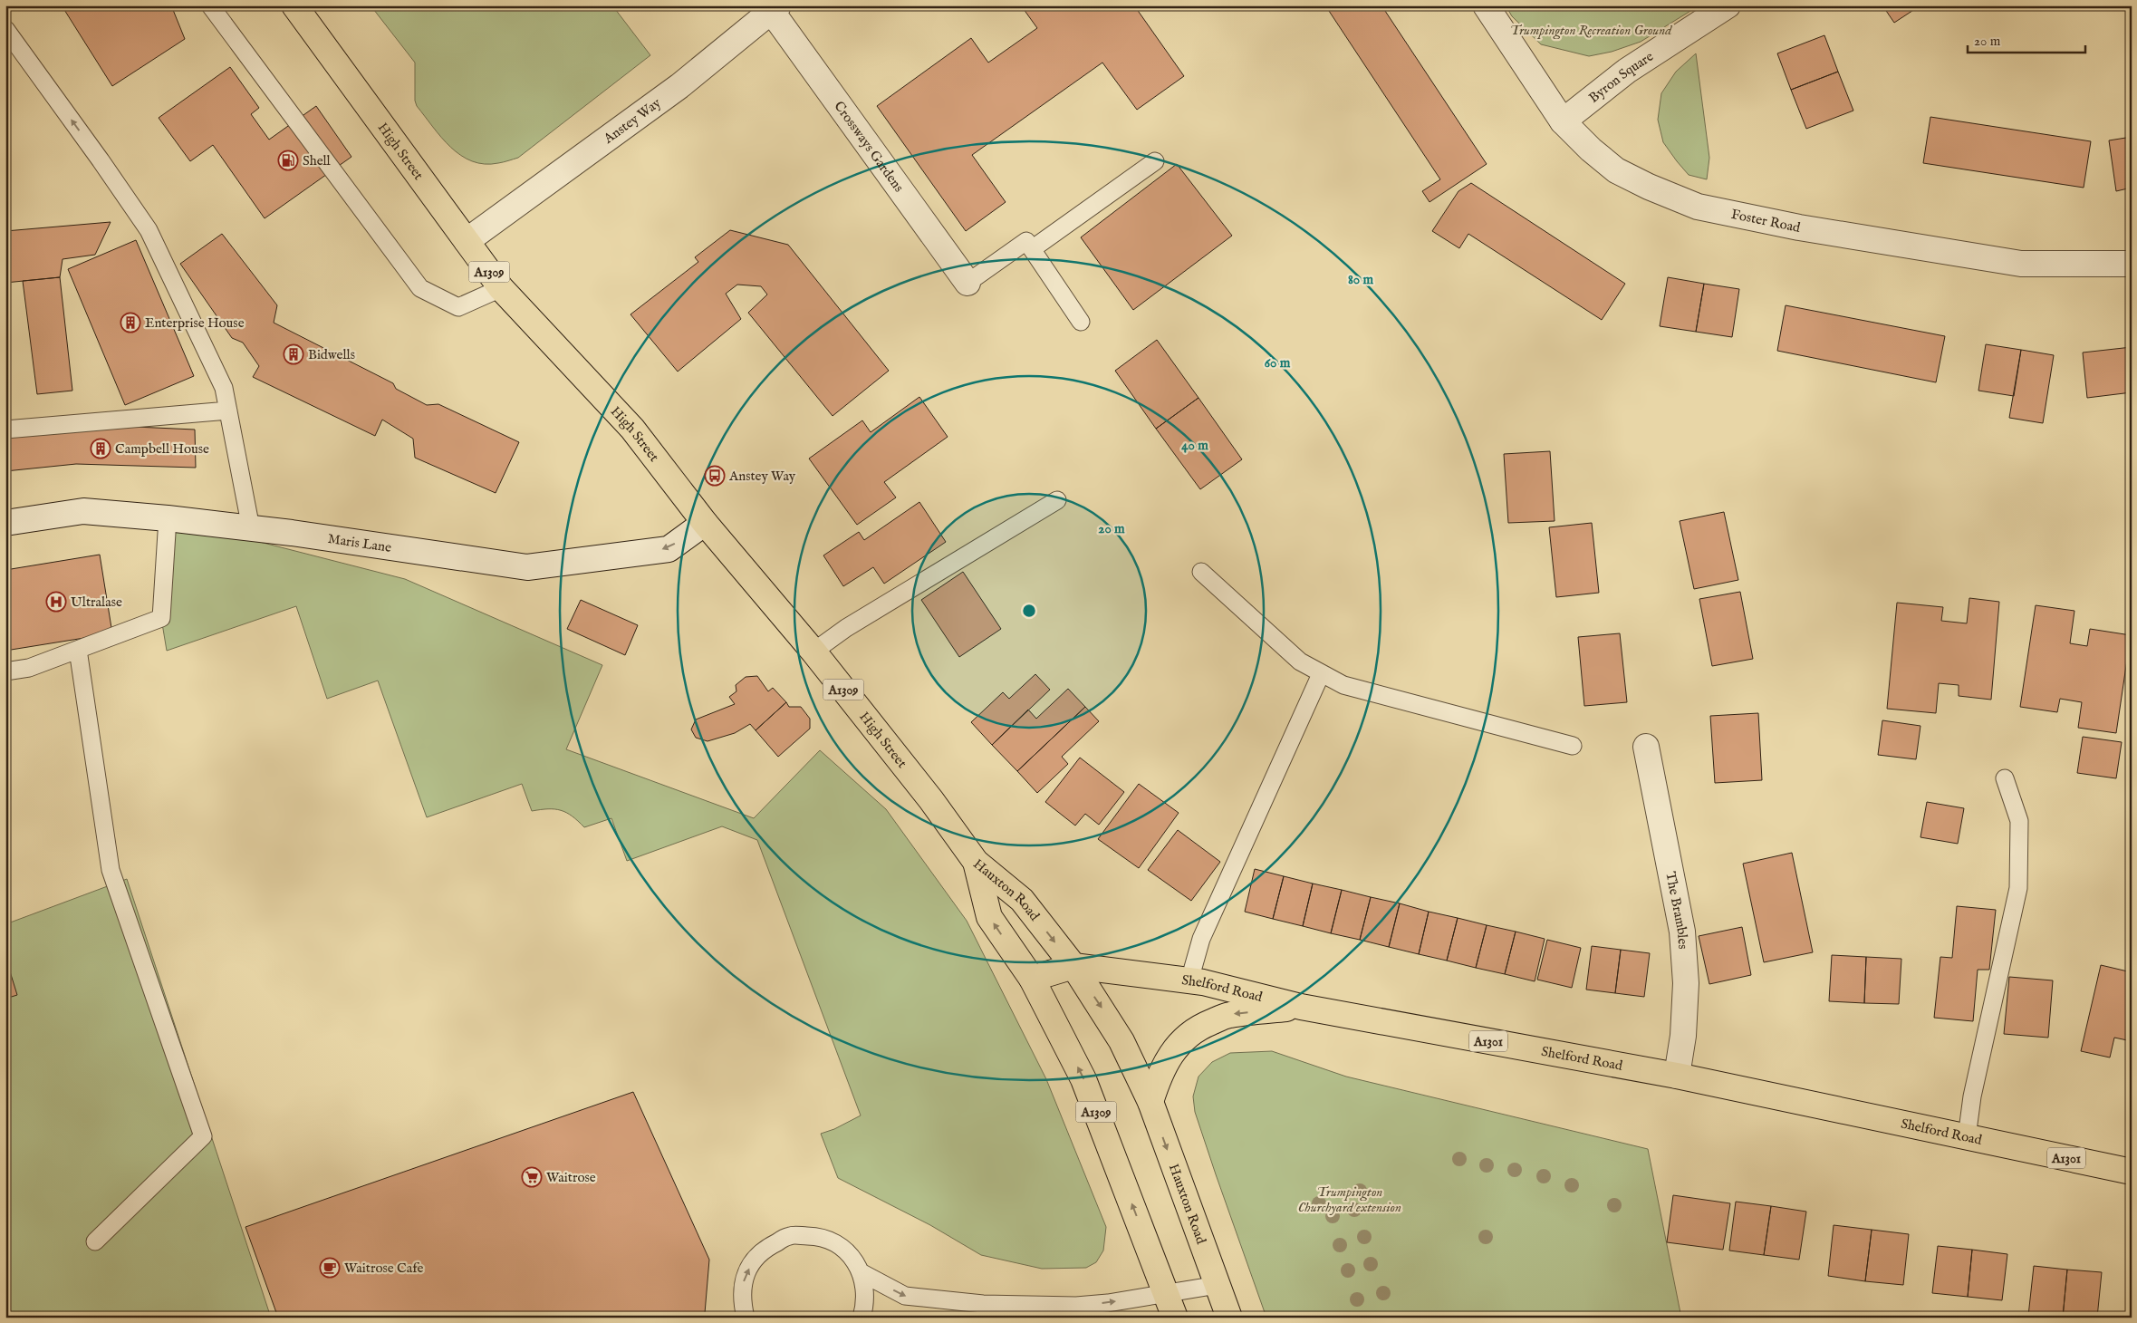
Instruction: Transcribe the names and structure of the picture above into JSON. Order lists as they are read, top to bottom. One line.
{"streets":{"main road":["High Street","A1309","Hauxton Road","Shelford Road","A1301"],"street":["Byron Square","Anstey Way","Crossways Gardens","Foster Road","Maris Lane","The Brambles"]},"crossings":[["Byron Square","Foster Road"],["Anstey Way","Crossways Gardens"],["Anstey Way","High Street"],["High Street","Maris Lane"],["High Street","Hauxton Road"],["Hauxton Road","Shelford Road"],["The Brambles","Shelford Road"]],"one_way":["Maris Lane"],"parks":["Trumpington Recreation Ground","Trumpington Churchyard extension"],"places":{"fuel station":["Shell"],"building":["Enterprise House","Bidwells","Campbell House"],"bus stop":["Anstey Way"],"hospital":["Ultralase"],"supermarket":["Waitrose"],"cafe":["Waitrose Cafe"]},"scale_bar":"20 m","rings":["80 m","60 m","40 m","20 m"]}
